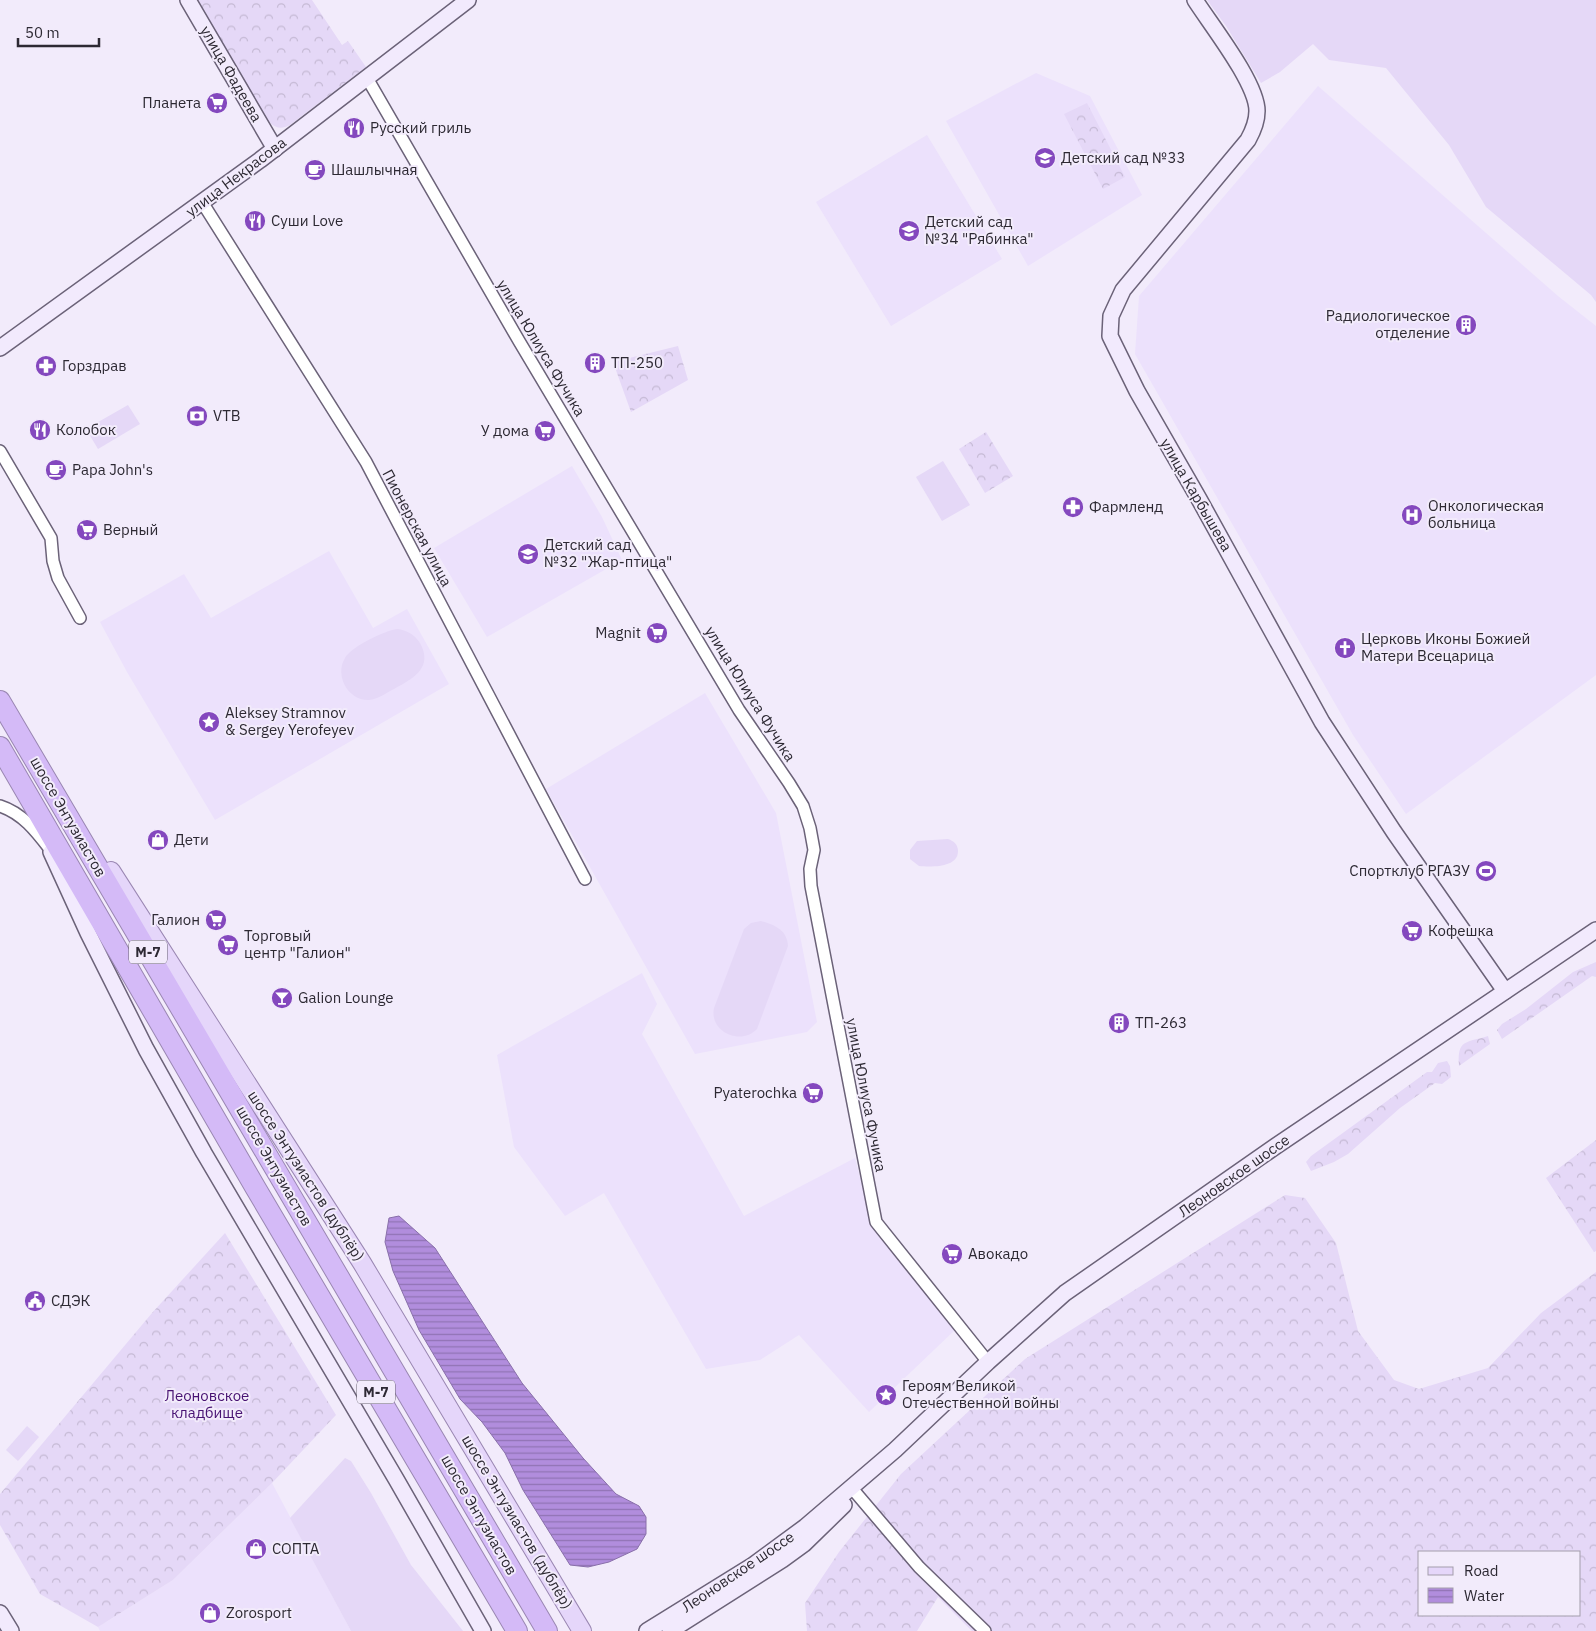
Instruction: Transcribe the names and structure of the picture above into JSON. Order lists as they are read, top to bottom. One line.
{"streets":{"highway":["шоссе Энтузиастов","М-7"],"main road":["улица Фадеева","улица Некрасова","улица Карбышева","шоссе Энтузиастов (дублёр)","Леоновское шоссе"],"street":["улица Юлиуса Фучика","Пионерская улица"]},"crossings":[["улица Фадеева","улица Некрасова"],["улица Некрасова","улица Юлиуса Фучика"],["улица Некрасова","Пионерская улица"],["улица Юлиуса Фучика","Леоновское шоссе"],["улица Карбышева","Леоновское шоссе"],["шоссе Энтузиастов","шоссе Энтузиастов (дублёр)"]],"parks":["Леоновское кладбище"],"places":{"supermarket":["Планета","У дома","Верный","Magnit","Галион","Кофешка","Торговый центр \"Галион\"","Pyaterochka","Авокадо"],"restaurant":["Русский гриль","Суши Love","Колобок"],"school or university":["Детский сад №33","Детский сад №34 \"Рябинка\"","Детский сад №32 \"Жар-птица\""],"cafe":["Шашлычная","Papa John's"],"building":["Радиологическое отделение","ТП-250","ТП-263"],"pharmacy":["Горздрав","Фармленд"],"bank":["VTB"],"hospital":["Онкологическая больница"],"church":["Церковь Иконы Божией Матери Всецарица"],"place":["Aleksey Stramnov & Sergey Yerofeyev","Героям Великой Отечественной войны"],"shop":["Дети","СОПТА","Zorosport"],"sports":["Спортклуб РГАЗУ"],"bar":["Galion Lounge"],"public building":["СДЭК"]},"legend":["Road","Water"],"scale_bar":"50 m"}
